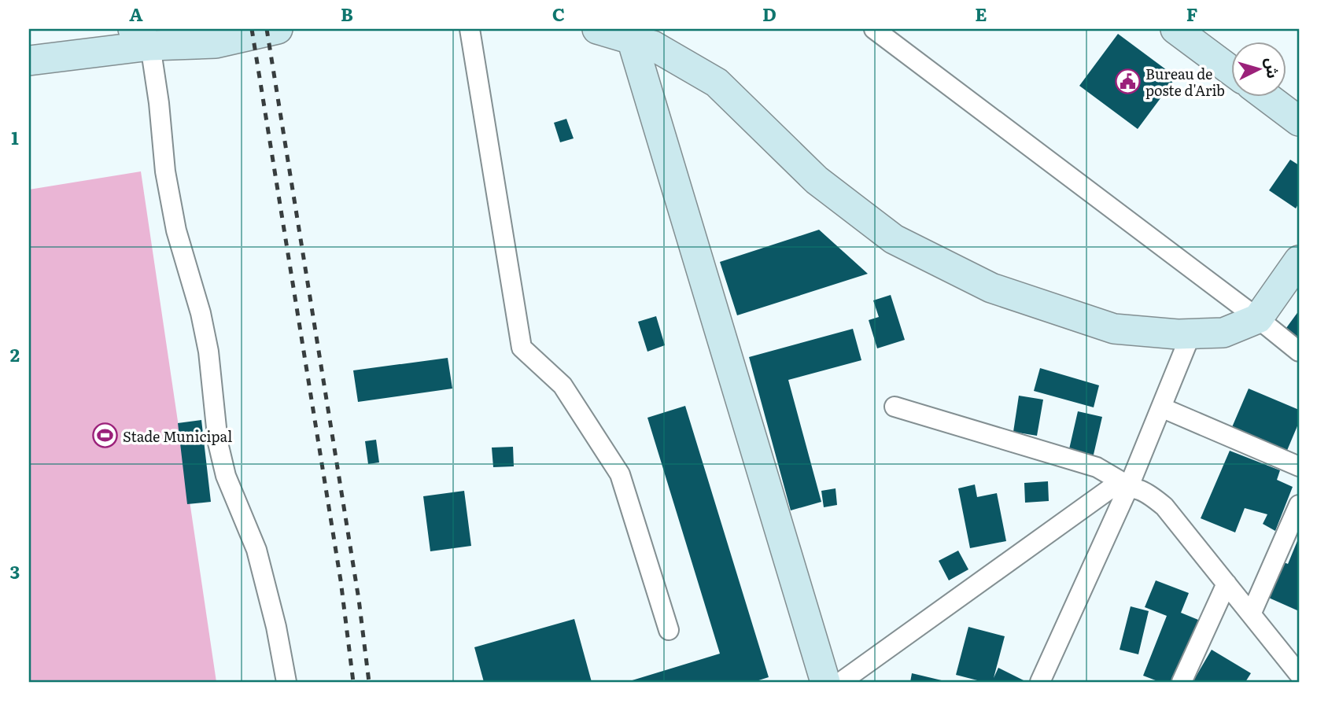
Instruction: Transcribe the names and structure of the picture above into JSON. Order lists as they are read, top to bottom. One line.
{"places":{"public building":["Bureau de poste d'Arib"],"sports":["Stade Municipal"]},"north":"right","grid":{"columns":["A","B","C","D","E","F"],"rows":["1","2","3"]}}
